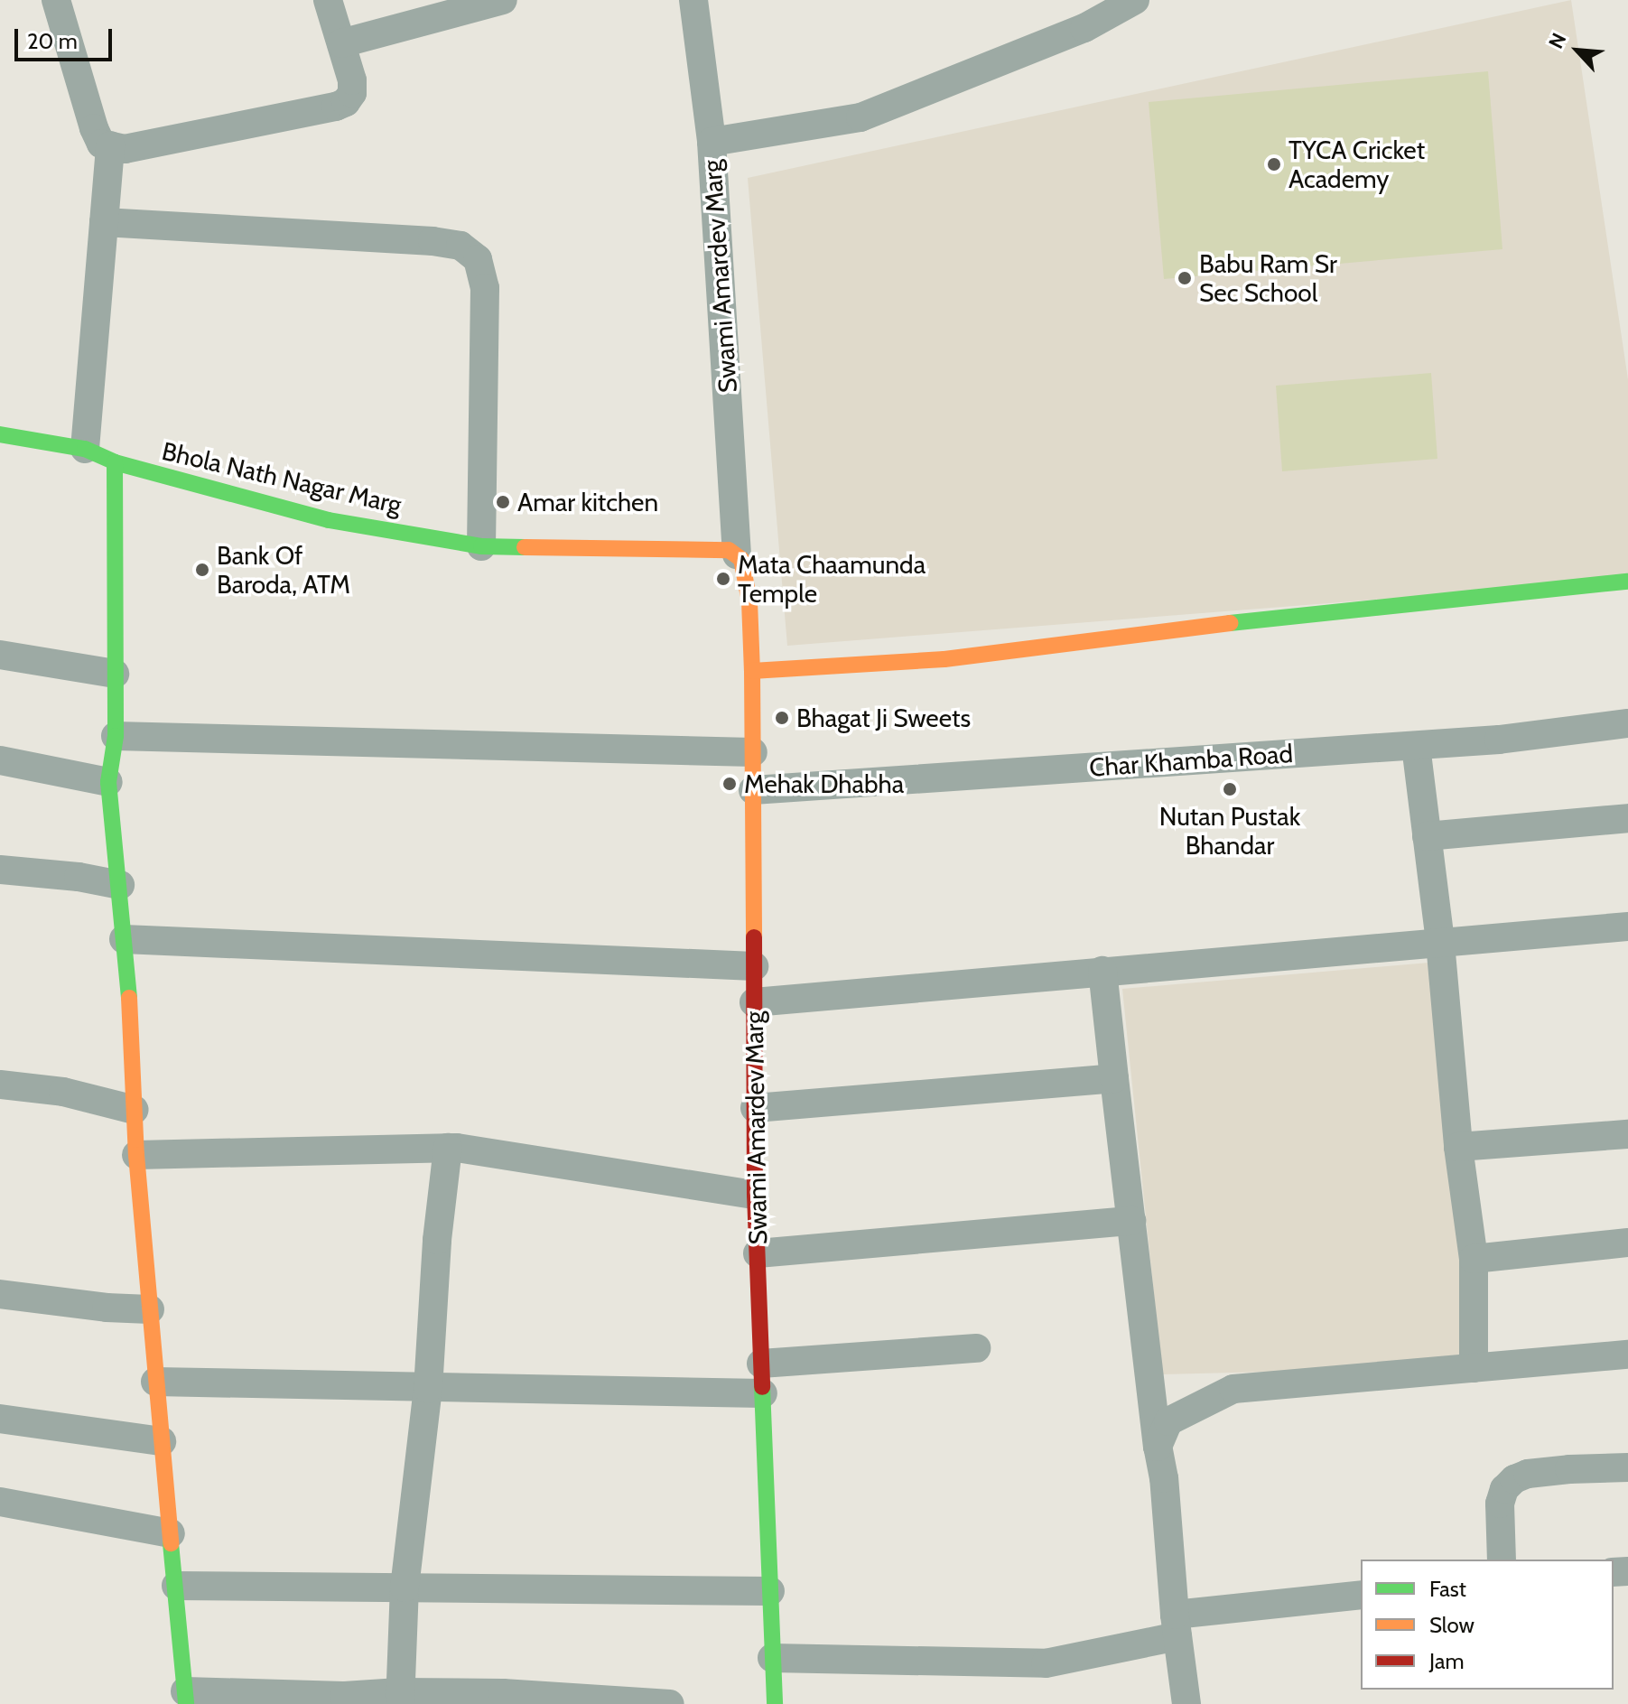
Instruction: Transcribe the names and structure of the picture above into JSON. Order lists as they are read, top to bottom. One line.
{"streets":{"street":["Swami Amardev Marg","Bhola Nath Nagar Marg","Char Khamba Road"]},"crossings":[["Swami Amardev Marg","Bhola Nath Nagar Marg"],["Swami Amardev Marg","Char Khamba Road"]],"places":["TYCA Cricket Academy","Babu Ram Sr Sec School","Amar kitchen","Bank Of Baroda, ATM","Mata Chaamunda Temple","Bhagat Ji Sweets","Mehak Dhabha","Nutan Pustak Bhandar"],"legend":["Fast","Slow","Jam"],"scale_bar":"20 m","north":"top left"}
